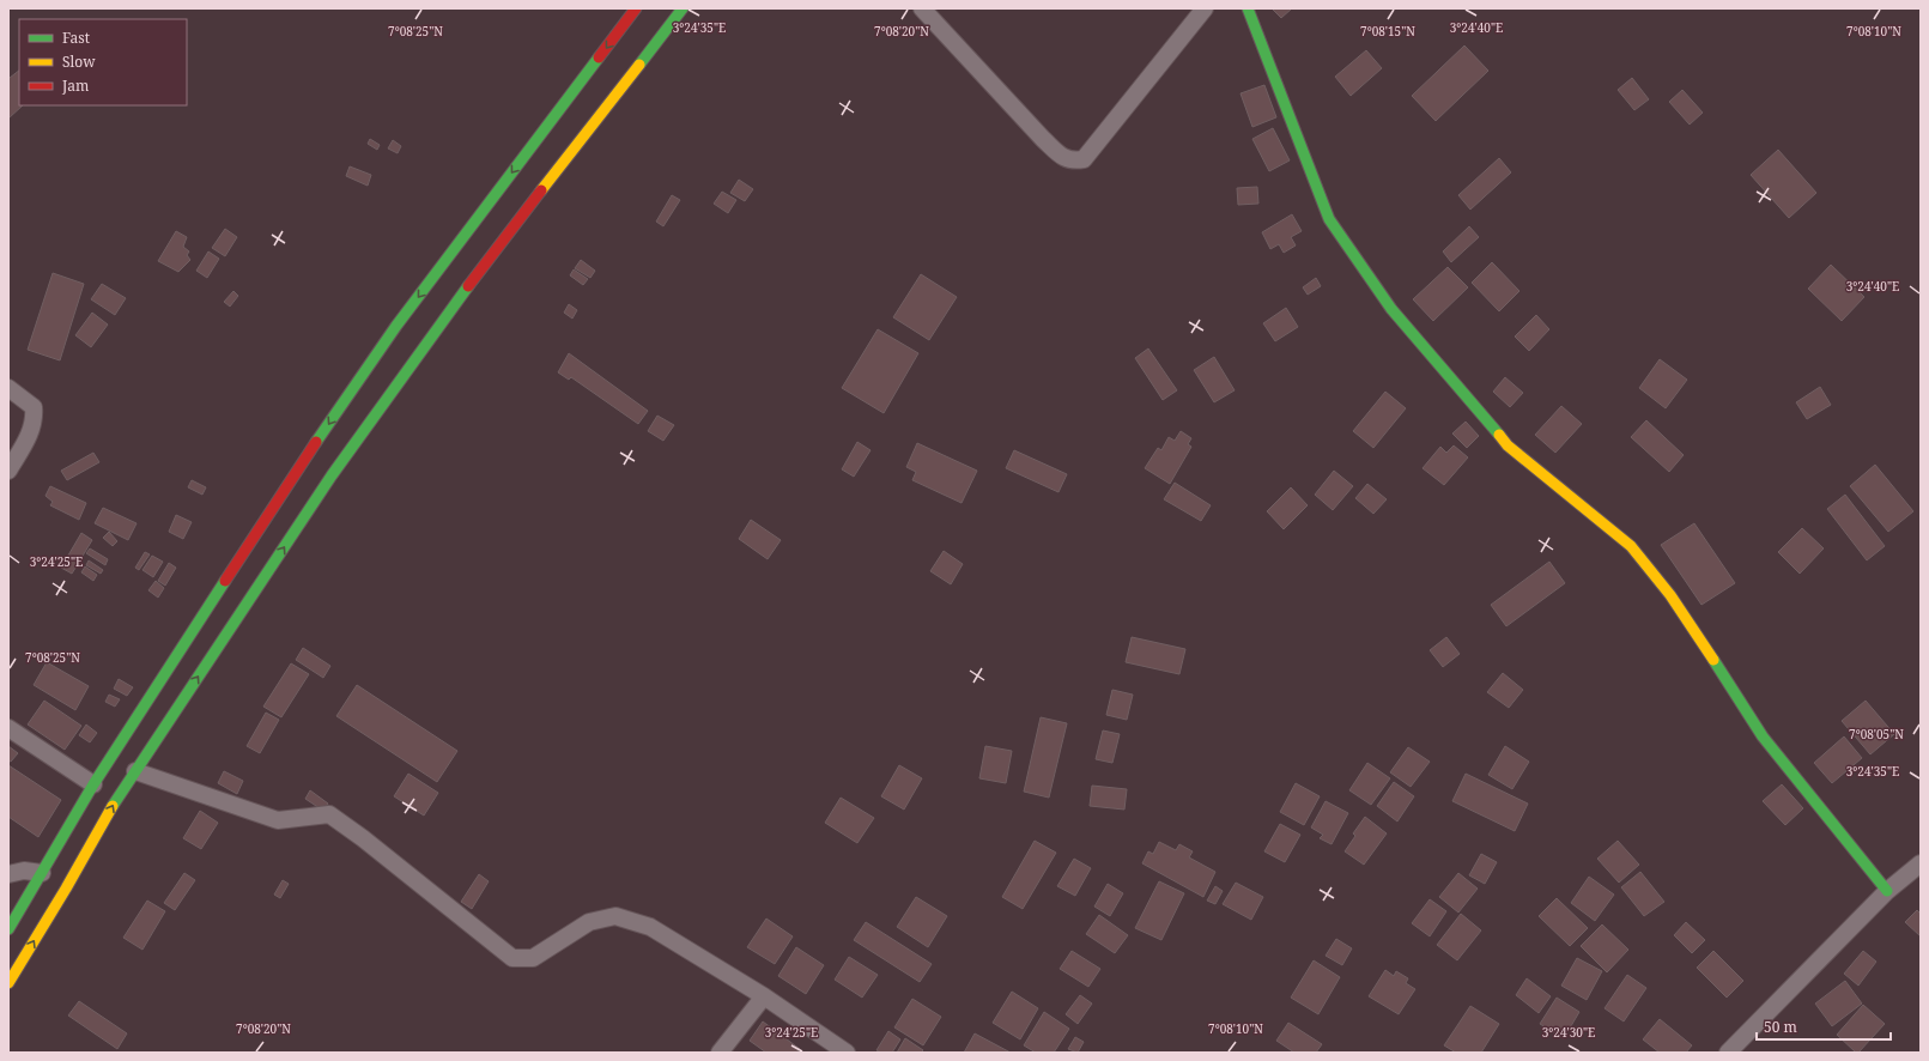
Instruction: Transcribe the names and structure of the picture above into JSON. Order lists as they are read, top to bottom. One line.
{"legend":["Fast","Slow","Jam"],"scale_bar":"50 m","coordinates":["3°24'35\"E","3°24'40\"E","7°08'25\"N","7°08'20\"N","7°08'15\"N","7°08'10\"N","3°24'25\"E","7°08'05\"N","3°24'30\"E"]}
